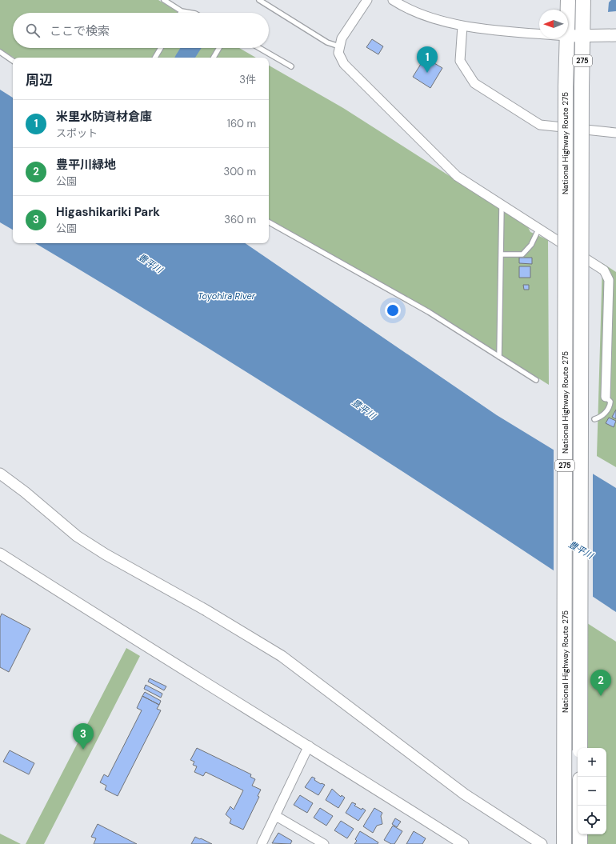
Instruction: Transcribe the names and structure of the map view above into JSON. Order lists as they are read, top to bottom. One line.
{"streets":{"highway":["275","National Highway Route 275"]},"water":["豊平川","Toyohira River"],"north":"left","page":{"search":"ここで検索","pins":["1","2","3"],"heading":["周辺","3件"],"list":[{"mark":"1","name":"米里水防資材倉庫","note":"スポット","value":"160 m"},{"mark":"2","name":"豊平川緑地","note":"公園","value":"300 m"},{"mark":"3","name":"Higashikariki Park","note":"公園","value":"360 m"}],"map_buttons":["+","−"]}}
